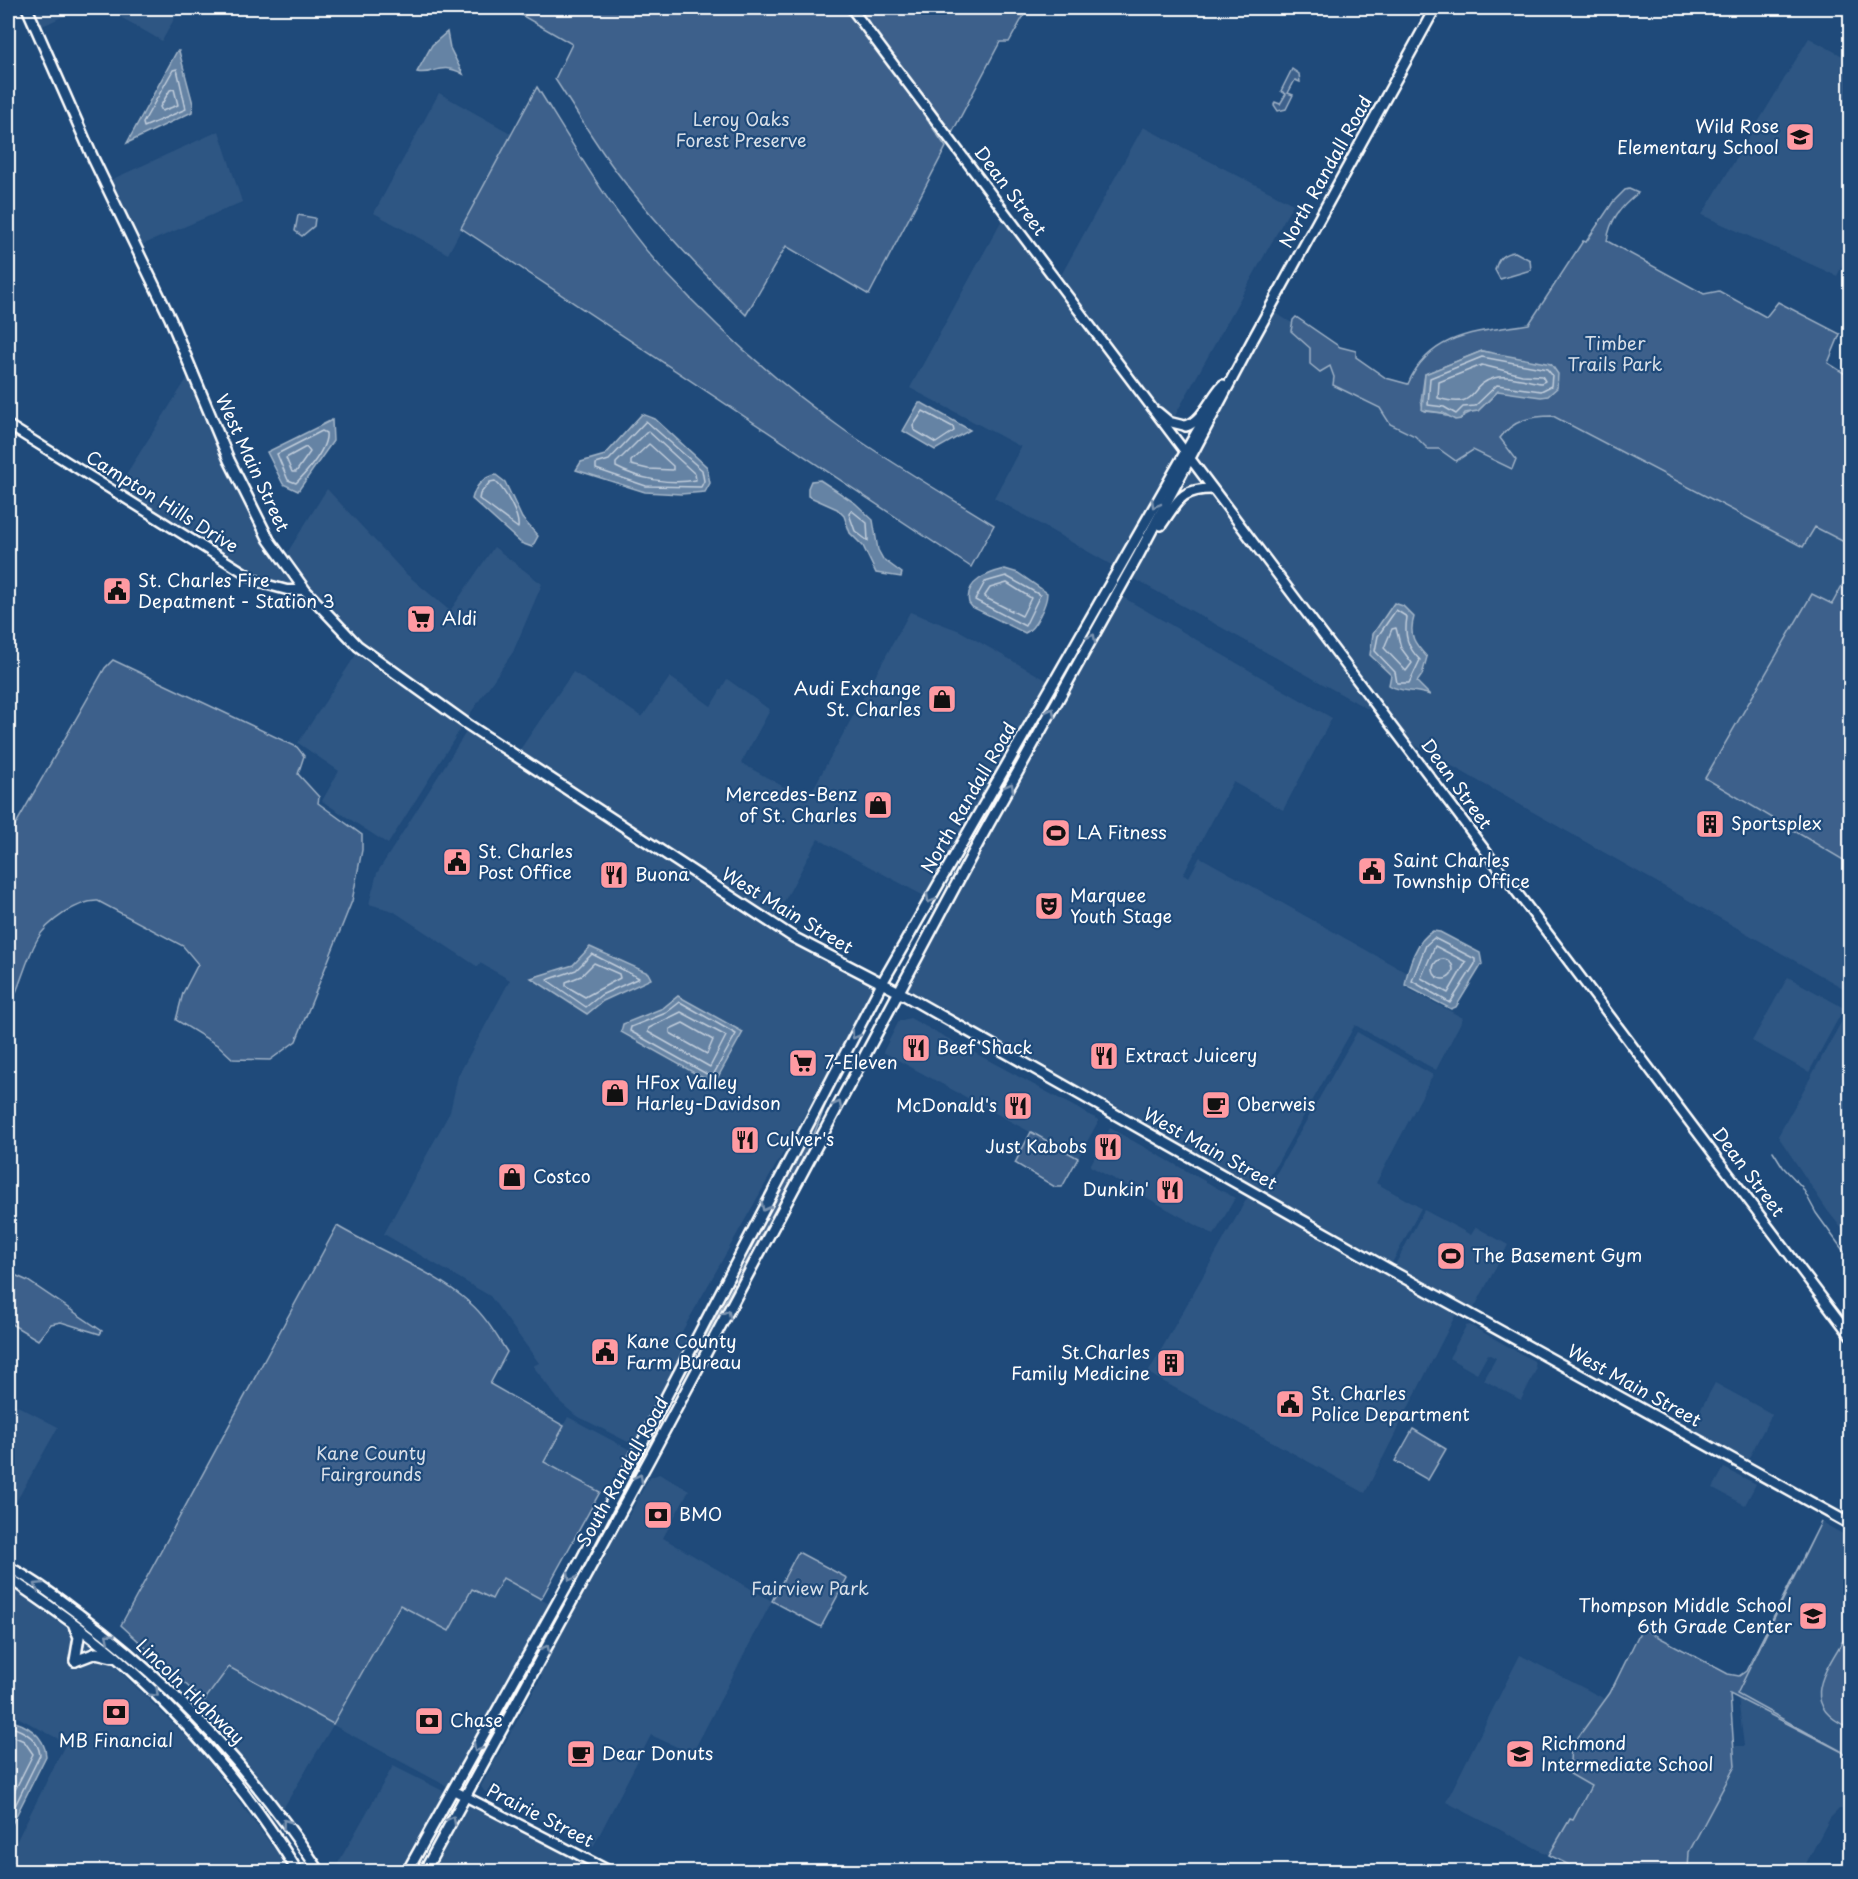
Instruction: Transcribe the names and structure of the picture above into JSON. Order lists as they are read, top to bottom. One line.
{"streets":{"main road":["North Randall Road","West Main Street","South Randall Road","Lincoln Highway"],"street":["Dean Street","Campton Hills Drive","Prairie Street"]},"crossings":[["North Randall Road","Dean Street"],["North Randall Road","West Main Street"],["North Randall Road","South Randall Road"],["West Main Street","Campton Hills Drive"],["West Main Street","South Randall Road"],["South Randall Road","Prairie Street"]],"parks":["Leroy Oaks Forest Preserve","Timber Trails Park","Kane County Fairgrounds","Fairview Park"],"places":{"school or university":["Wild Rose Elementary School","Thompson Middle School 6th Grade Center","Richmond Intermediate School"],"public building":["St. Charles Fire Depatment - Station 3","St. Charles Post Office","Saint Charles Township Office","Kane County Farm Bureau","St. Charles Police Department"],"supermarket":["Aldi","7-Eleven"],"shop":["Audi Exchange St. Charles","Mercedes-Benz of St. Charles","HFox Valley Harley-Davidson","Costco"],"building":["Sportsplex","St.Charles Family Medicine"],"sports":["LA Fitness","The Basement Gym"],"restaurant":["Buona","Beef Shack","Extract Juicery","McDonald's","Culver's","Just Kabobs","Dunkin'"],"theatre":["Marquee Youth Stage"],"cafe":["Oberweis","Dear Donuts"],"bank":["BMO","MB Financial","Chase"]}}
